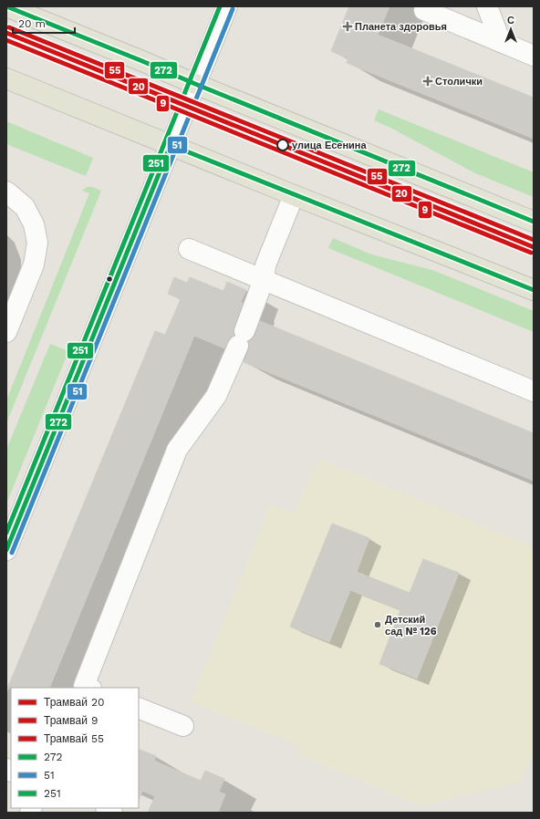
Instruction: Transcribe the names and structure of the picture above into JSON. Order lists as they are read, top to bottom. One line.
{"places":{"health":["Планета здоровья","Столички"],"other":["улица Есенина","Детский сад № 126"]},"lines":["transit line 272","transit line 251","transit line 51","tram line 55","tram line 20","tram line 9"],"legend":["Трамвай 20","Трамвай 9","Трамвай 55","272","51","251"],"scale_bar":"20 m","north":"top"}
